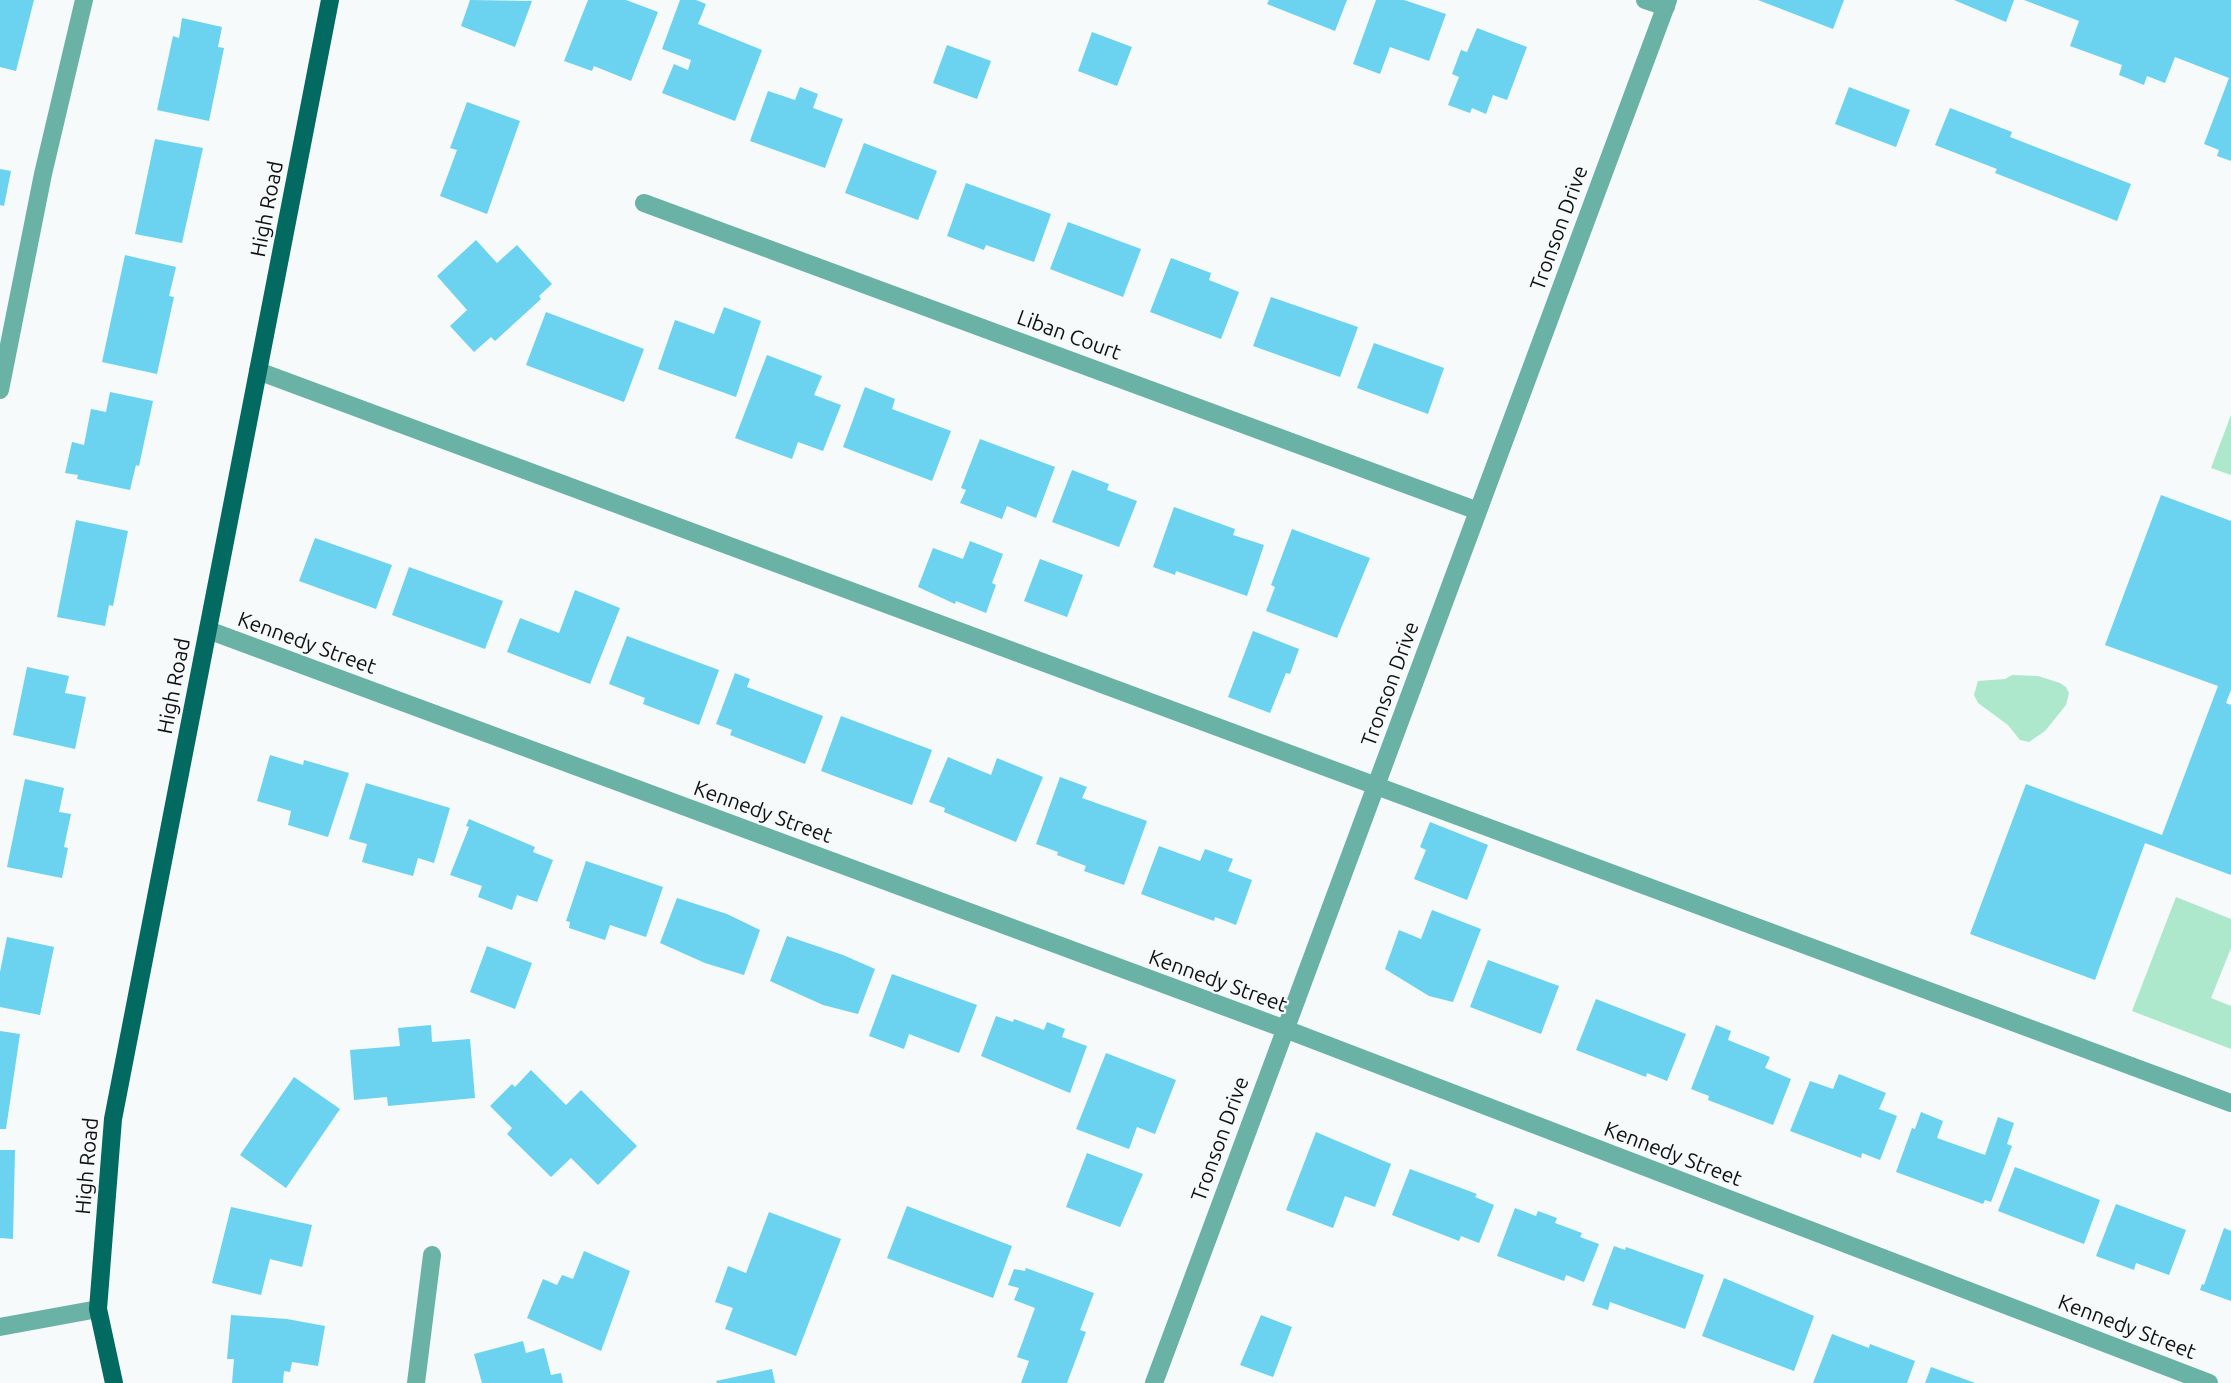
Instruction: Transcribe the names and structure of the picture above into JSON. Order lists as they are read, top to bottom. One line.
{"streets":{"main road":["High Road"],"street":["Tronson Drive","Liban Court","Kennedy Street"]},"crossings":[["High Road","Kennedy Street"],["Tronson Drive","Liban Court"],["Tronson Drive","Kennedy Street"]]}
